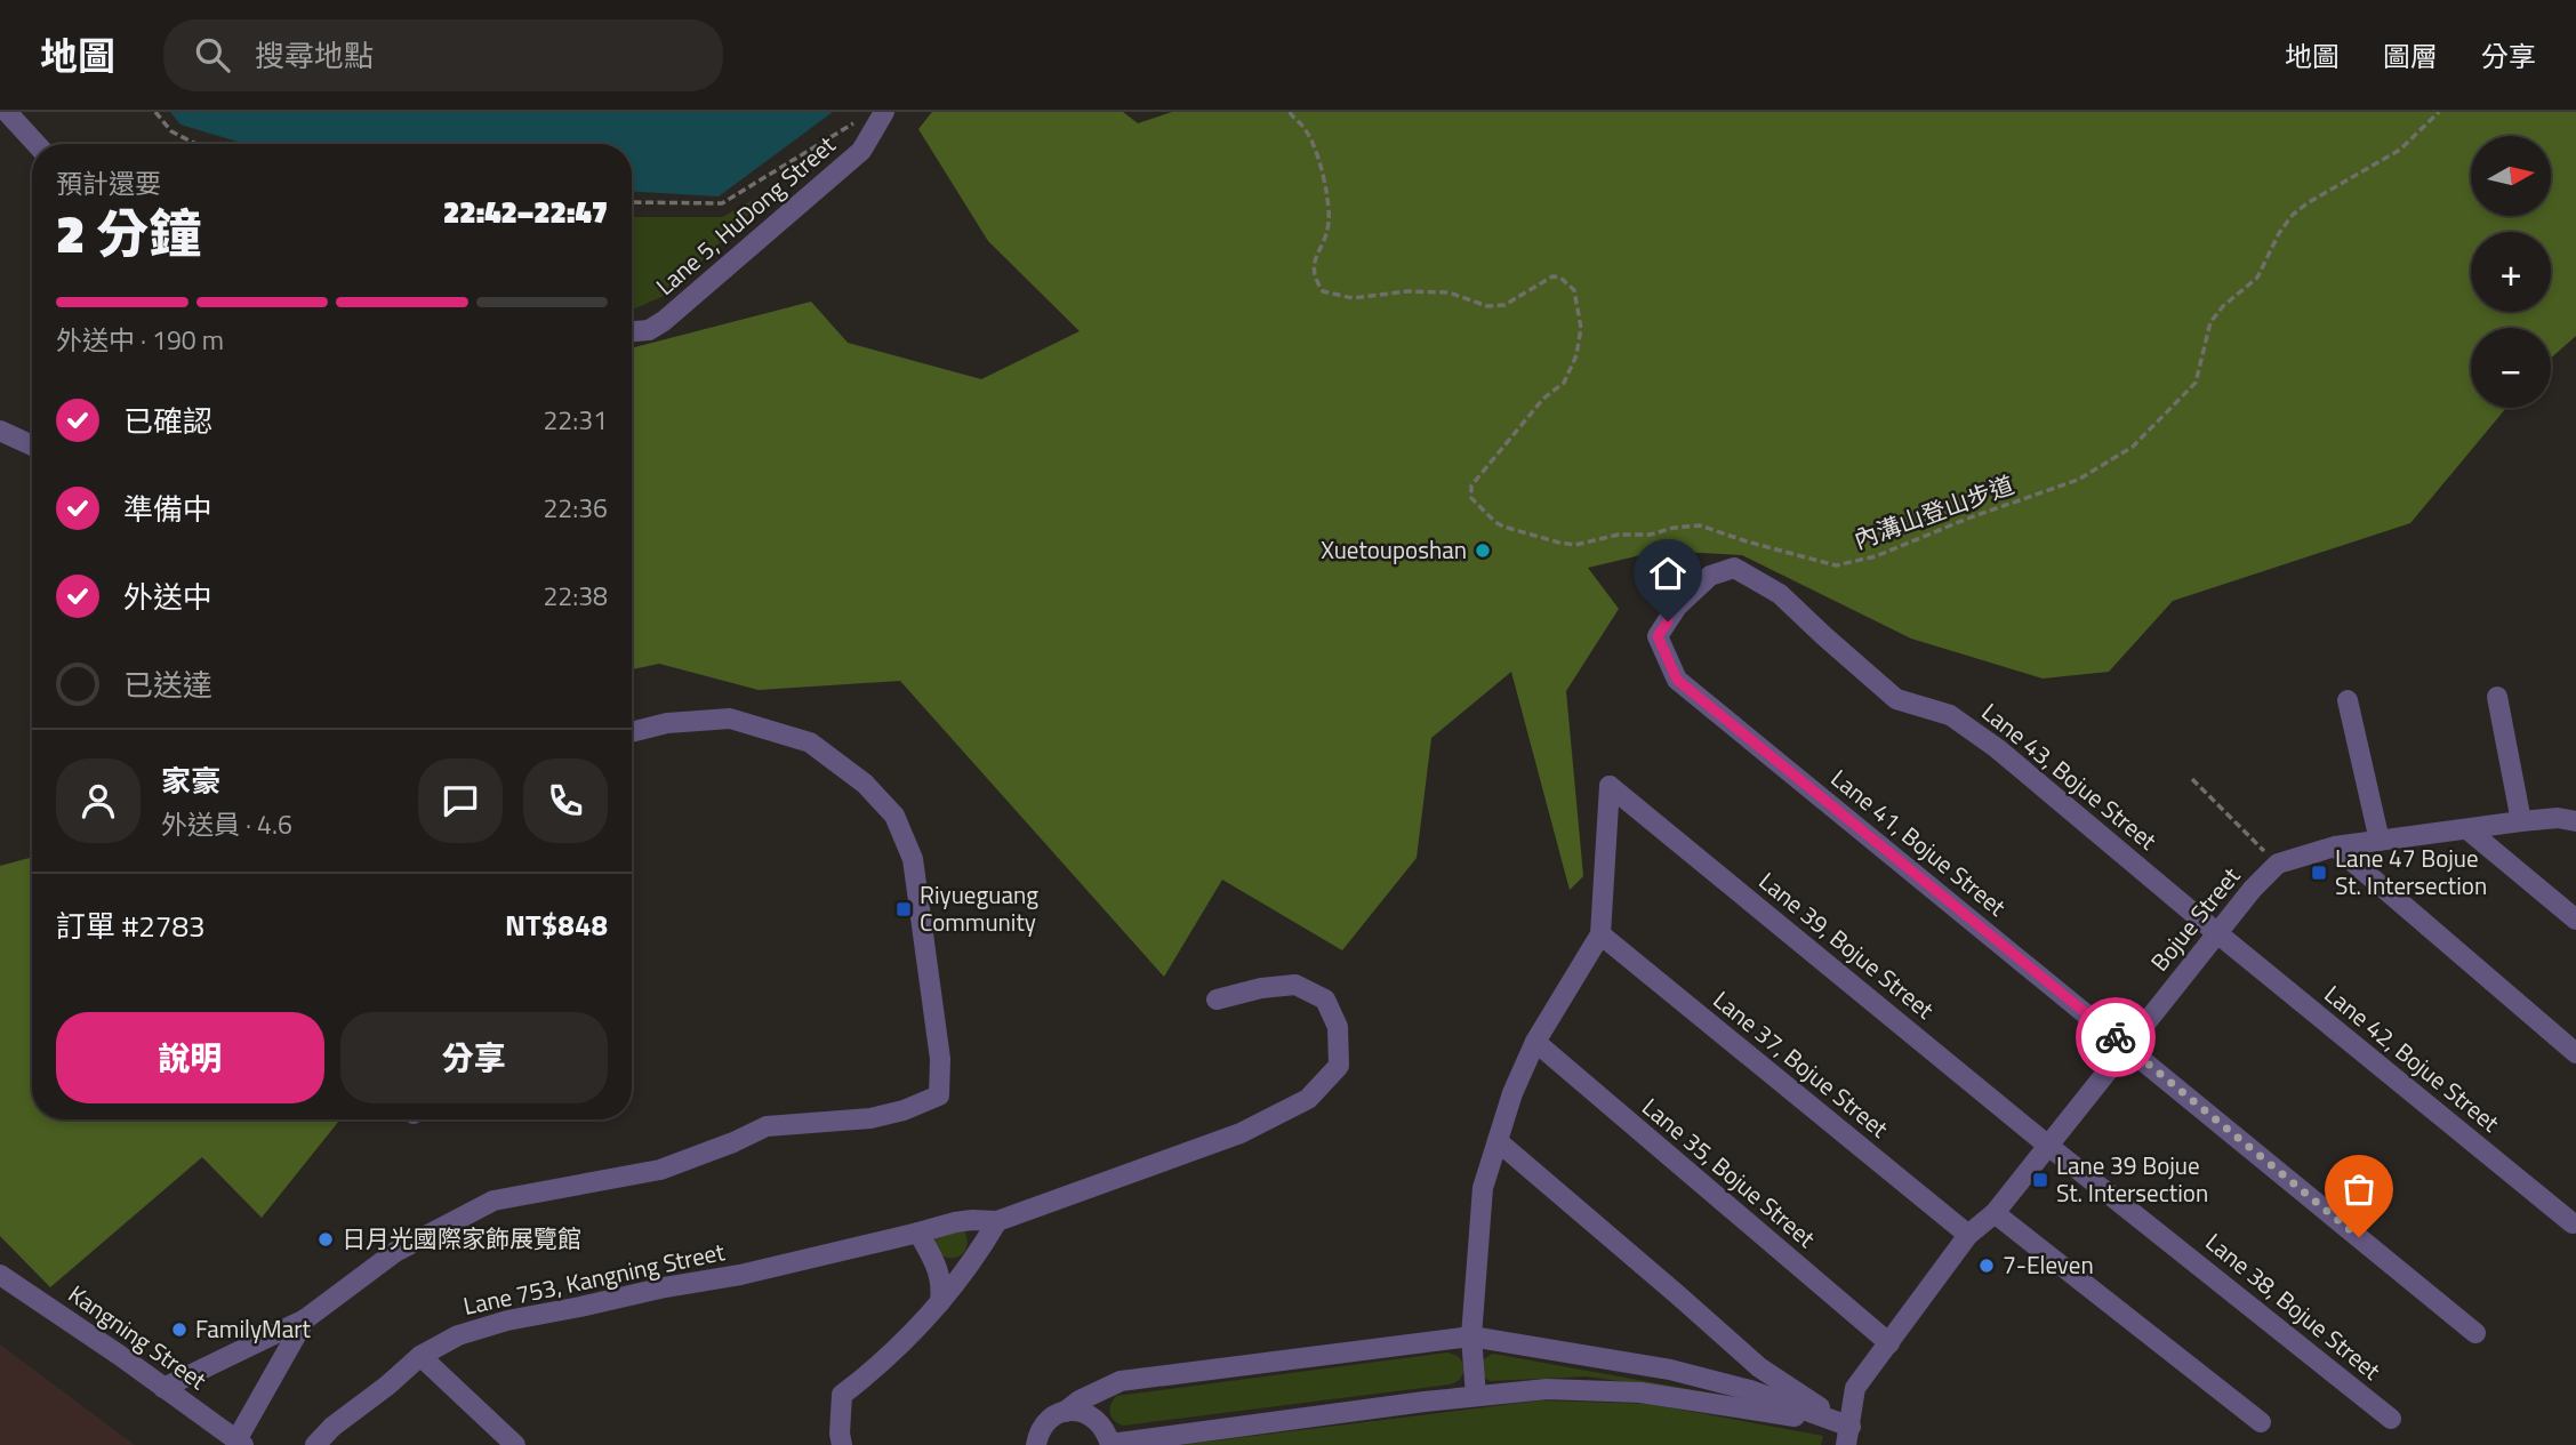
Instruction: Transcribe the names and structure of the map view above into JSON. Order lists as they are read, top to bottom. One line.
{"streets":{"street":["Lane 5, HuDong Street","Lane 43, Bojue Street","Lane 41, Bojue Street","Bojue Street","Lane 39, Bojue Street","Lane 42, Bojue Street","Lane 37, Bojue Street","Lane 35, Bojue Street","Lane 753, Kangning Street","Lane 38, Bojue Street","Kangning Street"],"path":["內溝山登山步道"]},"crossings":[["Lane 43, Bojue Street","Lane 41, Bojue Street"],["Lane 43, Bojue Street","Bojue Street"],["Lane 43, Bojue Street","Lane 42, Bojue Street"],["Lane 41, Bojue Street","Bojue Street"],["Bojue Street","Lane 39, Bojue Street"],["Bojue Street","Lane 42, Bojue Street"],["Bojue Street","Lane 37, Bojue Street"],["Bojue Street","Lane 35, Bojue Street"],["Bojue Street","Lane 38, Bojue Street"],["Lane 39, Bojue Street","Lane 37, Bojue Street"],["Lane 39, Bojue Street","Lane 38, Bojue Street"]],"places":{"other":["Xuetouposhan","日月光國際家飾展覽館","7-Eleven","FamilyMart"],"transit":["Lane 47 Bojue St. Intersection","Riyueguang Community","Lane 39 Bojue St. Intersection"]},"north":"right","page":{"header":"地圖","search":"搜尋地點","nav":["地圖","圖層","分享"],"map_buttons":["+","−"],"heading":["2 分鐘","預計還要","22:42–22:47"],"panel":["家豪","外送員 · 4.6","訂單 #2783","NT$848"],"bar":"外送中 · 190 m","list":[["已確認","22:31"],["準備中","22:36"],["外送中","22:38"],"已送達"],"buttons":["說明","分享"]}}
